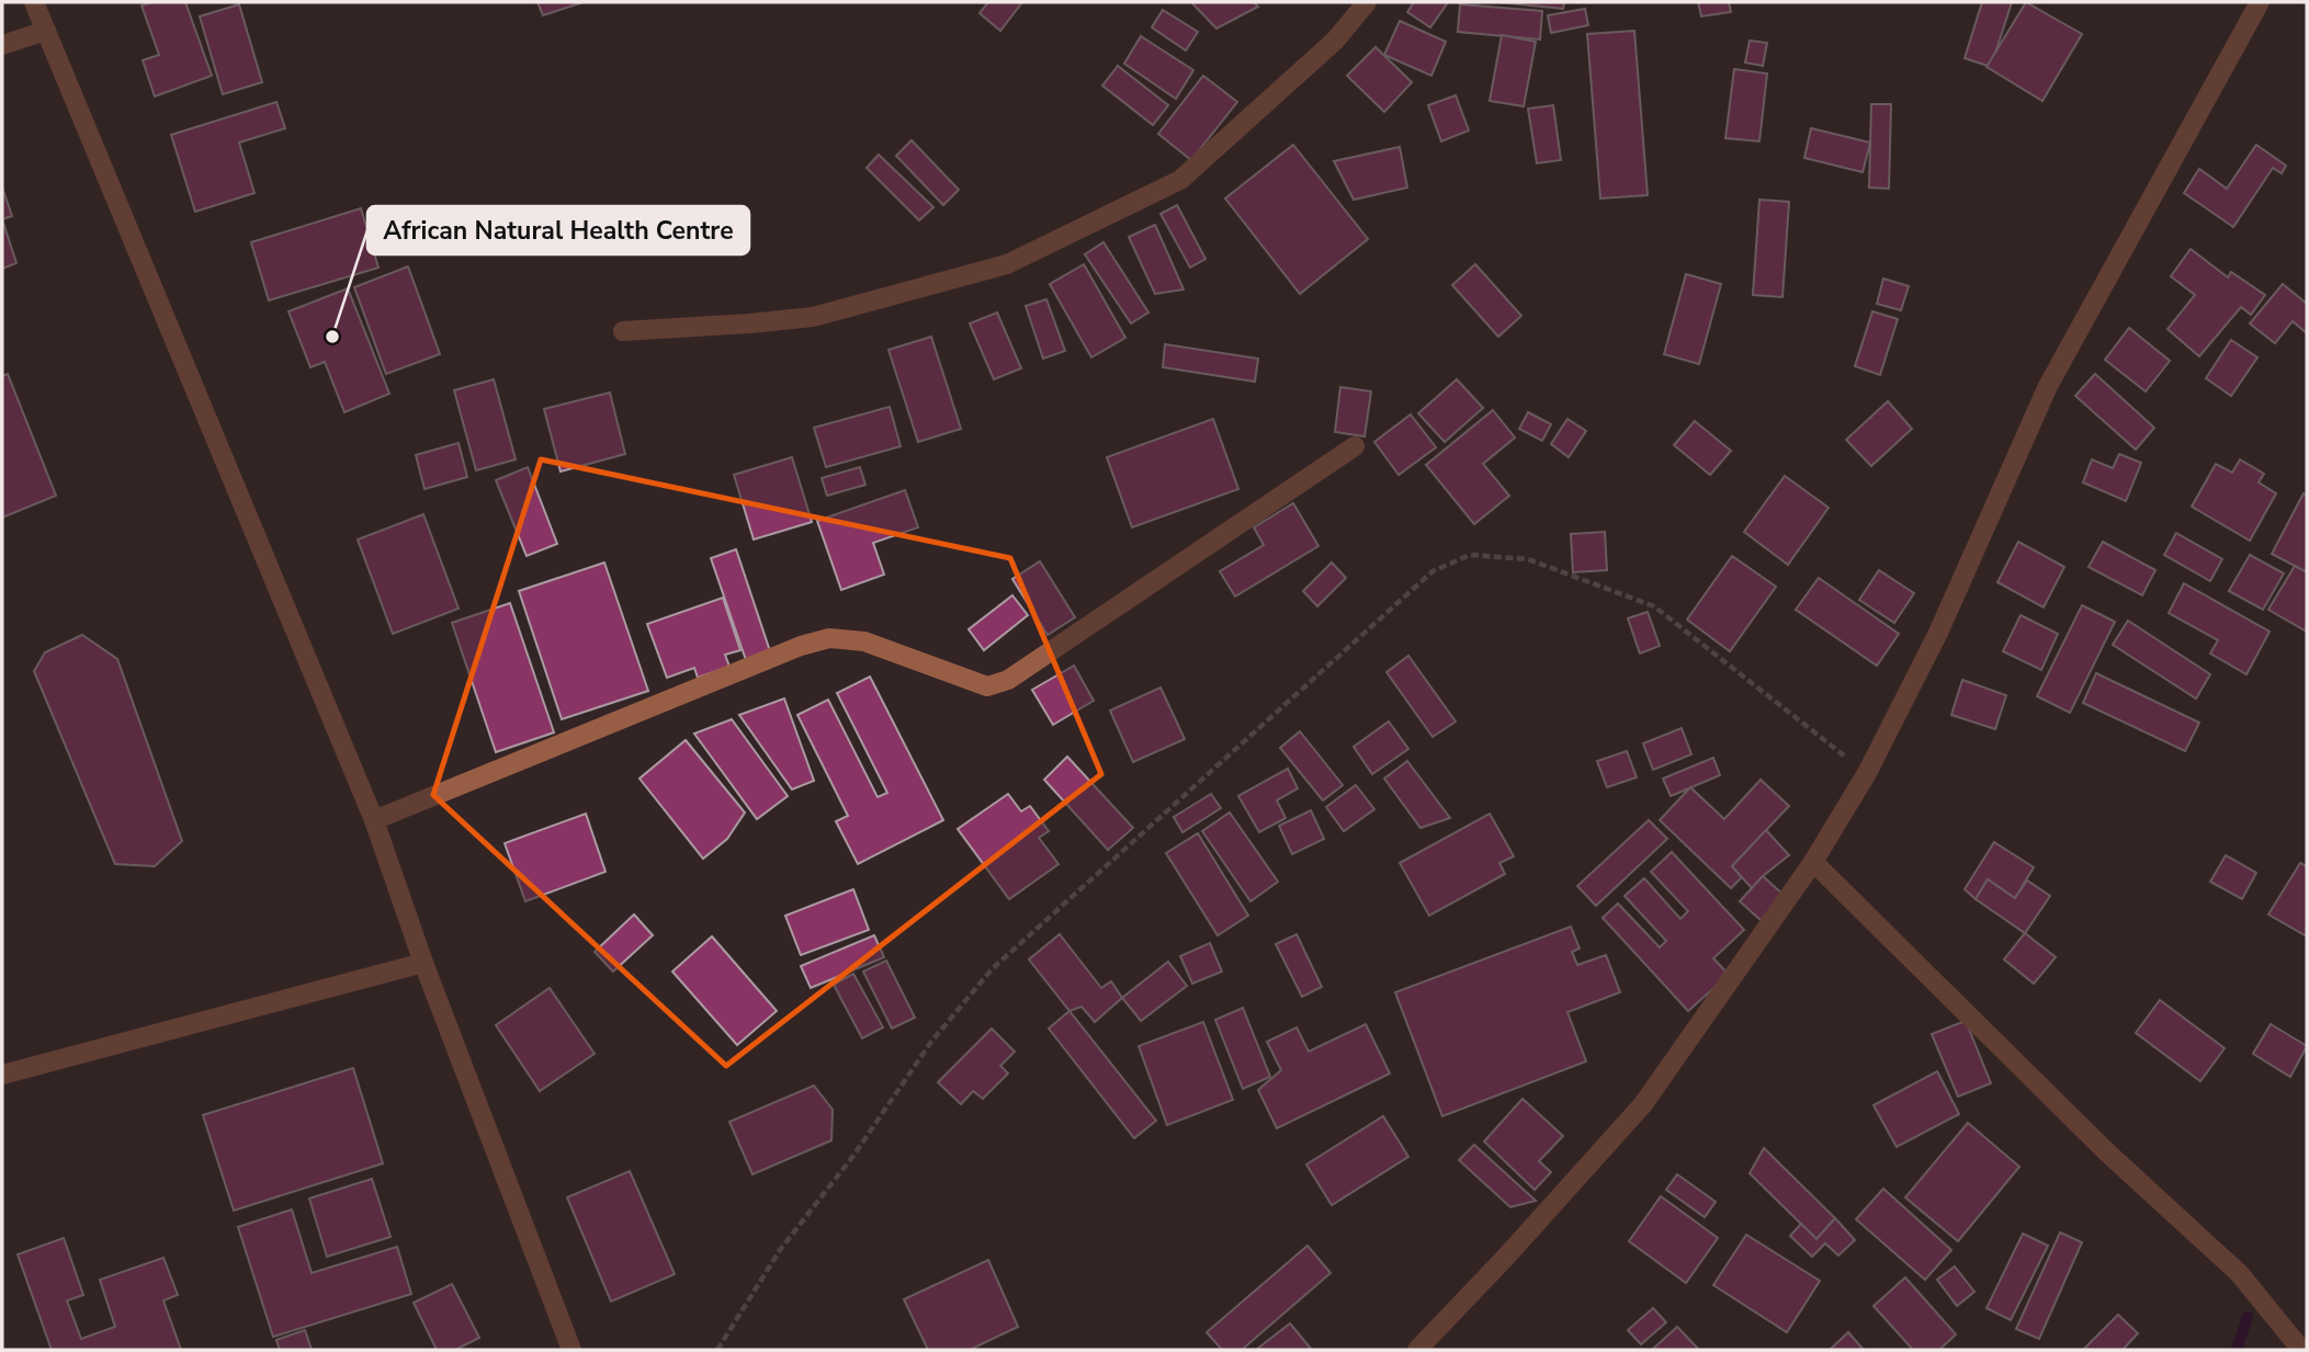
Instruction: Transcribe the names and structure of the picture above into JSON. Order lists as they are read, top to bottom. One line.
{"places":["African Natural Health Centre"]}
